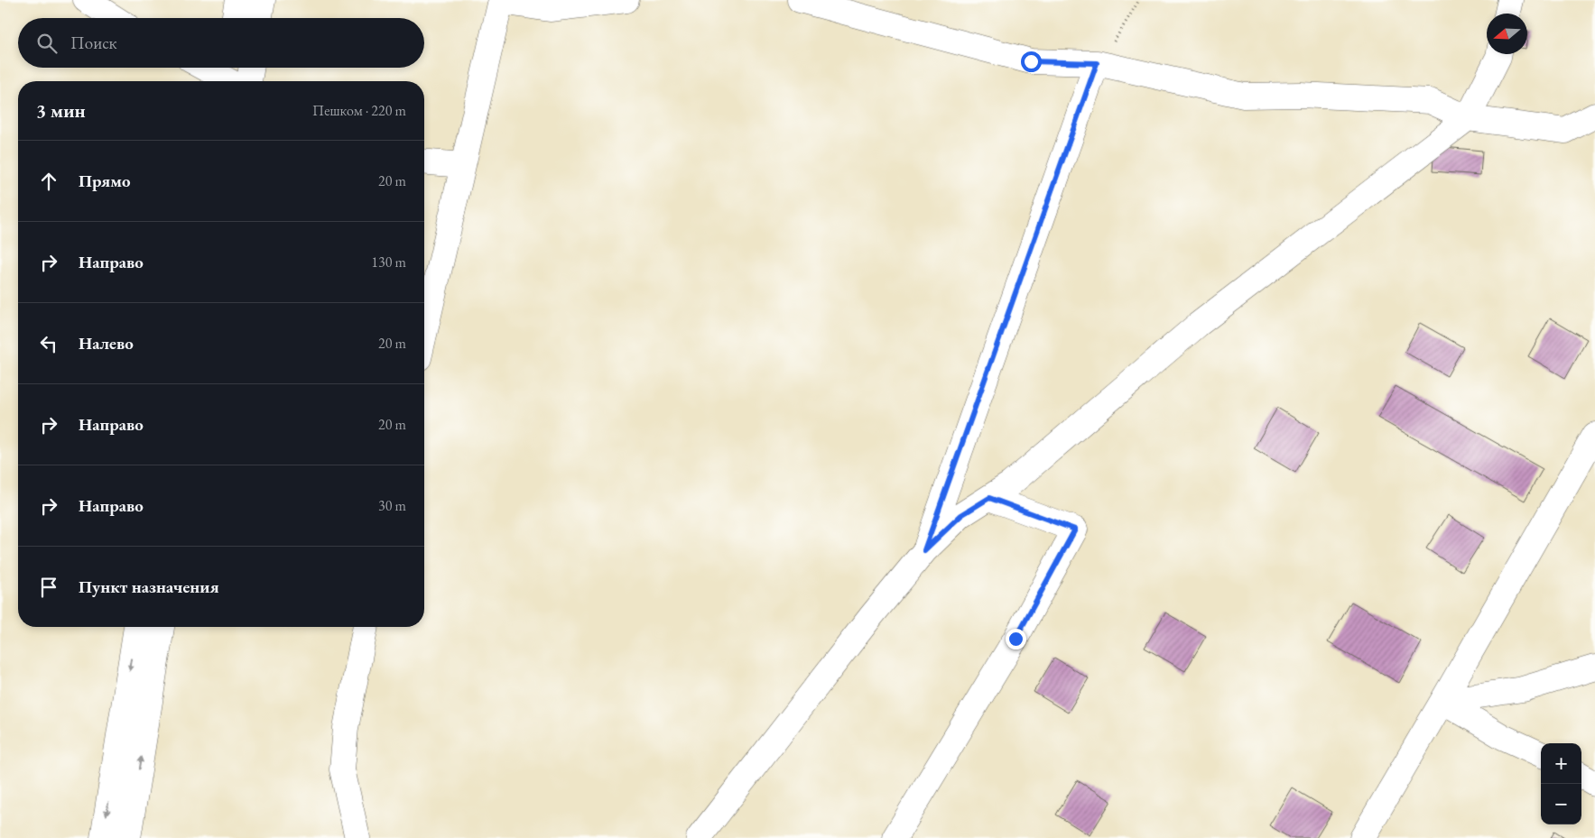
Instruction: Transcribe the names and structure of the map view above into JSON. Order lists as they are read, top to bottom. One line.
{"north":"left","page":{"search":"Поиск","heading":["3 мин","Пешком · 220 m"],"list":[["Прямо","20 m"],["Направо","130 m"],["Налево","20 m"],["Направо","20 m"],["Направо","30 m"],"Пункт назначения"],"map_buttons":["+","−"]}}
